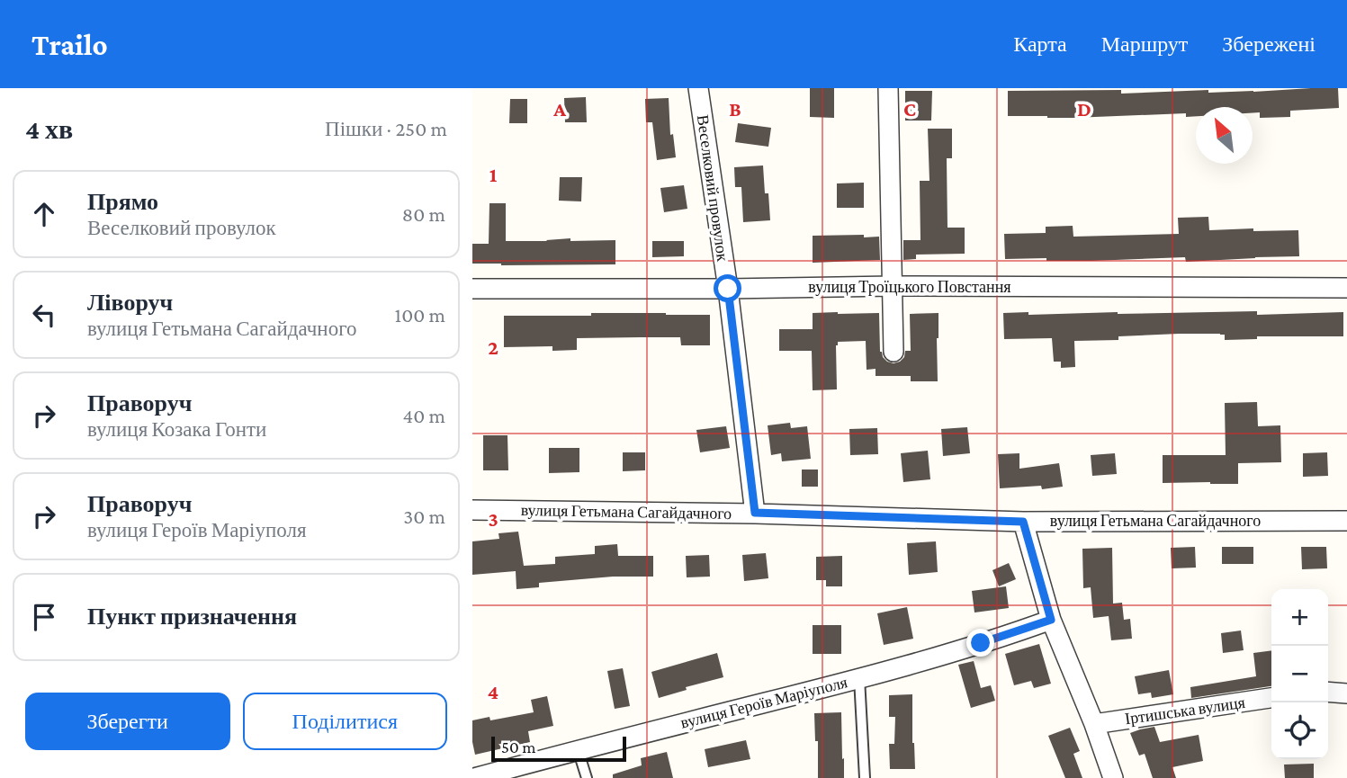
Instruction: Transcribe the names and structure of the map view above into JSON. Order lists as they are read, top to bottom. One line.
{"streets":{"street":["Веселковий провулок","вулиця Троїцького Повстання","вулиця Гетьмана Сагайдачного","вулиця Героїв Маріуполя","Іртишська вулиця"]},"crossings":[["Веселковий провулок","вулиця Троїцького Повстання"],["Веселковий провулок","вулиця Гетьмана Сагайдачного"]],"scale_bar":"50 m","north":"top left","page":{"header":"Trailo","nav":["Карта","Маршрут","Збережені"],"heading":["4 хв","Пішки · 250 m"],"list":[["Прямо","Веселковий провулок","80 m"],["Ліворуч","вулиця Гетьмана Сагайдачного","100 m"],["Праворуч","вулиця Козака Гонти","40 m"],["Праворуч","вулиця Героїв Маріуполя","30 m"],"Пункт призначення"],"map_buttons":["+","−"],"buttons":["Зберегти","Поділитися"],"scale":"50 m"},"grid":{"columns":["A","B","C","D"],"rows":["1","2","3","4"]}}
